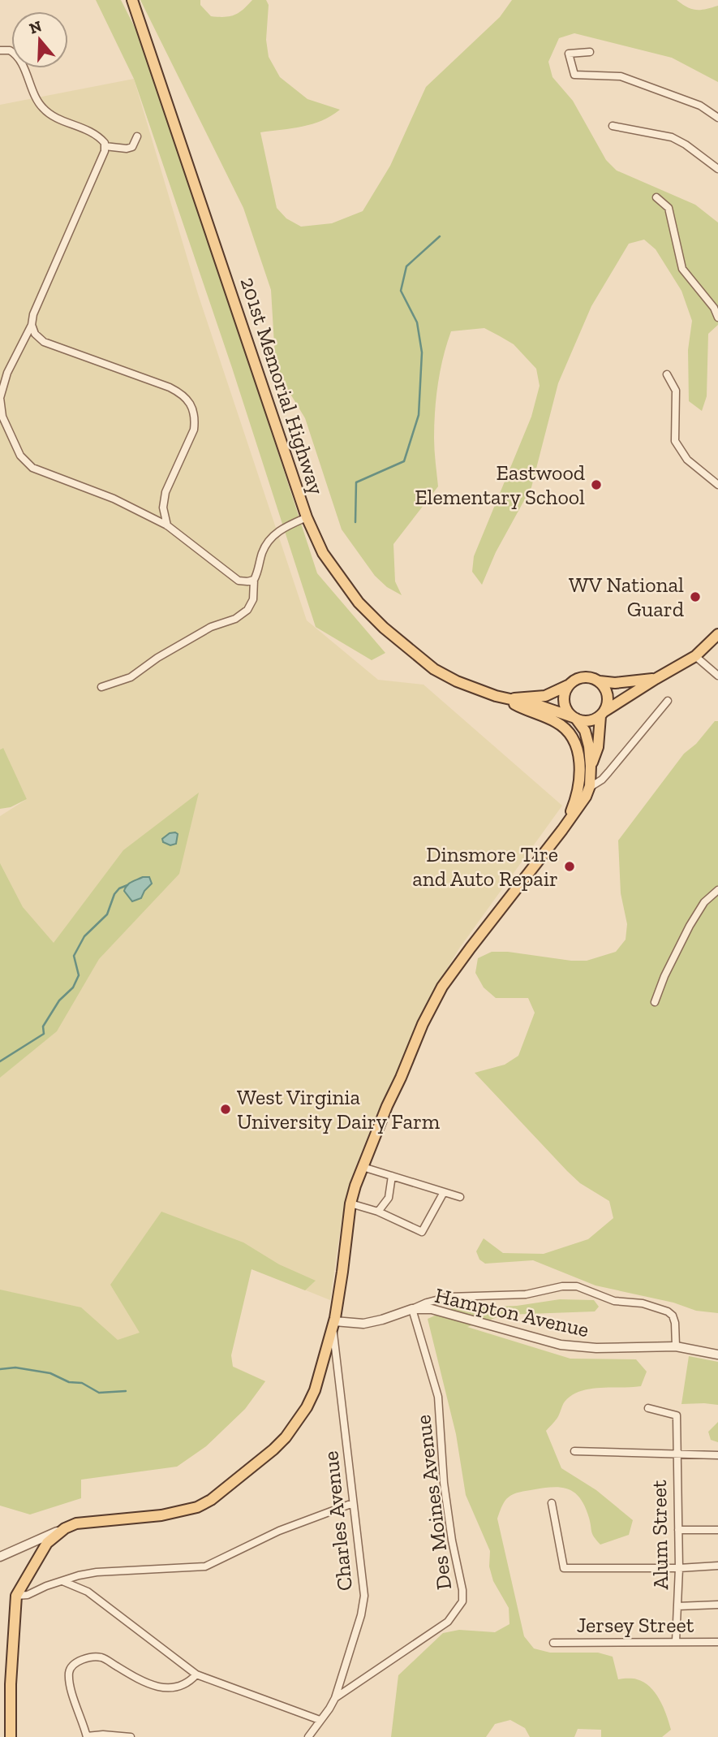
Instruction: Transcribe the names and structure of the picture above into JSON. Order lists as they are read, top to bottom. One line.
{"streets":{"main road":["201st Memorial Highway"],"street":["Hampton Avenue","Des Moines Avenue","Charles Avenue","Alum Street","Jersey Street"]},"crossings":[["Hampton Avenue","Des Moines Avenue"],["Hampton Avenue","Charles Avenue"],["Des Moines Avenue","Charles Avenue"],["Alum Street","Jersey Street"]],"places":["Eastwood Elementary School","WV National Guard","Dinsmore Tire and Auto Repair","West Virginia University Dairy Farm"],"north":"top"}
